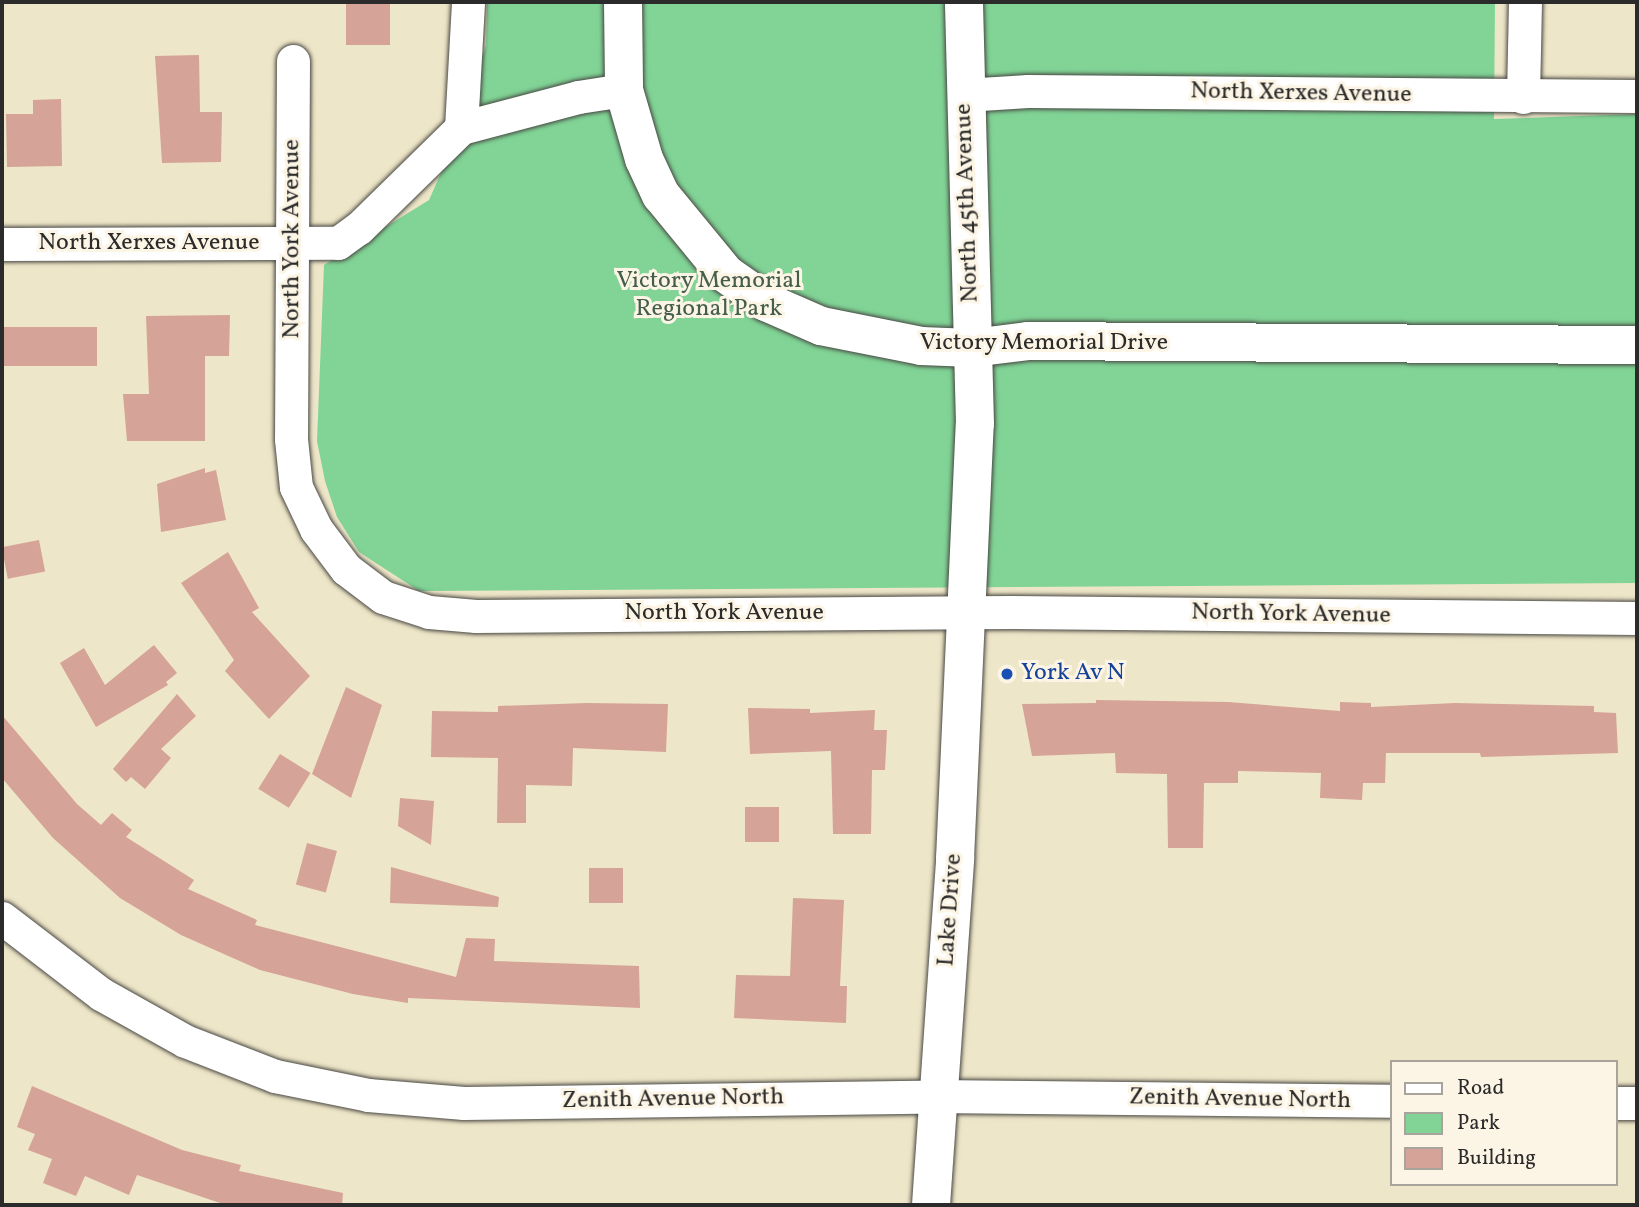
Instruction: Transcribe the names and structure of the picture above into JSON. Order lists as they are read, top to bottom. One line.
{"streets":{"street":["North Xerxes Avenue","North 45th Avenue","North York Avenue","Victory Memorial Drive","Lake Drive","Zenith Avenue North"]},"crossings":[["North Xerxes Avenue","North 45th Avenue"],["North Xerxes Avenue","North York Avenue"],["North Xerxes Avenue","Victory Memorial Drive"],["North 45th Avenue","North York Avenue"],["North 45th Avenue","Victory Memorial Drive"],["North 45th Avenue","Lake Drive"],["North York Avenue","Lake Drive"],["Lake Drive","Zenith Avenue North"]],"parks":["Victory Memorial Regional Park"],"places":["York Av N"],"legend":["Road","Park","Building"]}
